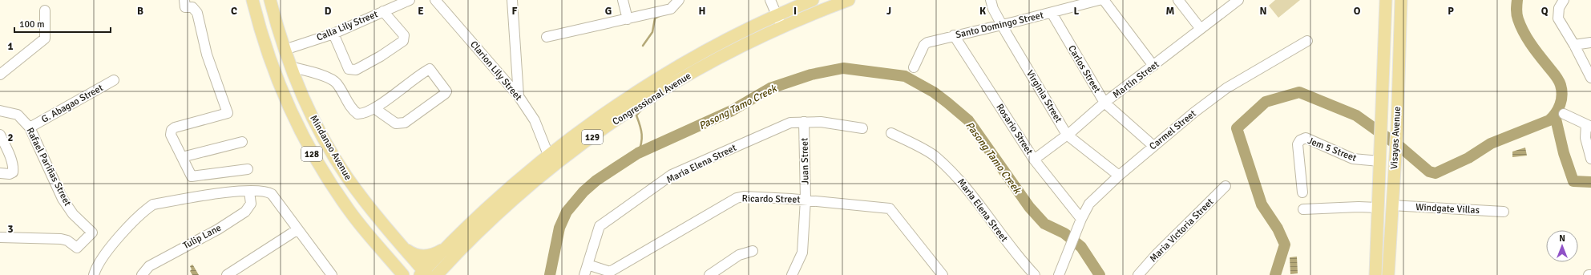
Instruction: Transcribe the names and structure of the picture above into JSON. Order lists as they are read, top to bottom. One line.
{"streets":{"main road":["Congressional Avenue","129","Visayas Avenue","Mindanao Avenue","128"],"street":["Santo Domingo Street","Calla Lily Street","Carlos Street","Clarion Lily Street","Martin Street","Virginia Street","G. Abagao Street","Rosario Street","Carmel Street","Jem 5 Street","Juan Street","Maria Elena Street","Rafael Pariñas Street","Ricardo Street","Windgate Villas","Maria Victoria Street","Tulip Lane"]},"crossings":[["Santo Domingo Street","Carlos Street"],["Santo Domingo Street","Virginia Street"],["Santo Domingo Street","Rosario Street"],["Calla Lily Street","Mindanao Avenue"],["Carlos Street","Martin Street"],["Carlos Street","Carmel Street"],["Clarion Lily Street","Congressional Avenue"],["Martin Street","Virginia Street"],["Martin Street","Rosario Street"],["Virginia Street","Carmel Street"],["Congressional Avenue","Mindanao Avenue"],["G. Abagao Street","Rafael Pariñas Street"],["Rosario Street","Carmel Street"],["Visayas Avenue","Jem 5 Street"],["Visayas Avenue","Windgate Villas"],["Juan Street","Maria Elena Street"],["Juan Street","Ricardo Street"],["Maria Elena Street","Ricardo Street"]],"water":["Pasong Tamo Creek"],"scale_bar":"100 m","north":"top","grid":{"columns":["B","C","D","E","F","G","H","I","J","K","L","M","N","O","P","Q"],"rows":["1","2","3"]}}
